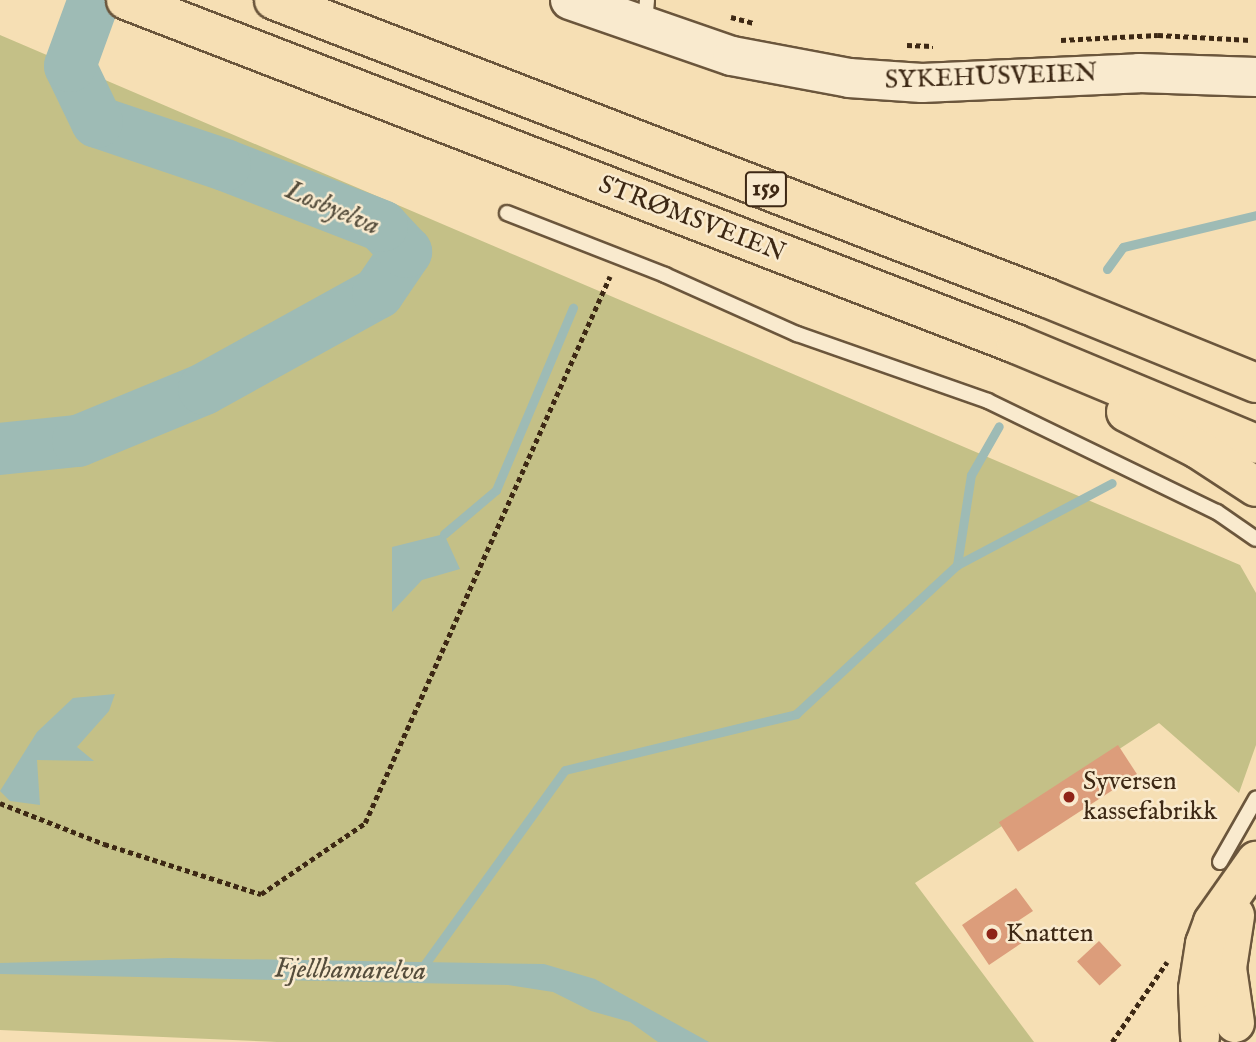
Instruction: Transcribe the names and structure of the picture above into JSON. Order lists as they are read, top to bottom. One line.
{"streets":{"highway":["159","STRØMSVEIEN"],"main road":["SYKEHUSVEIEN"]},"water":["Losbyelva","Fjellhamarelva"],"places":["Syversen kassefabrikk","Knatten"]}
